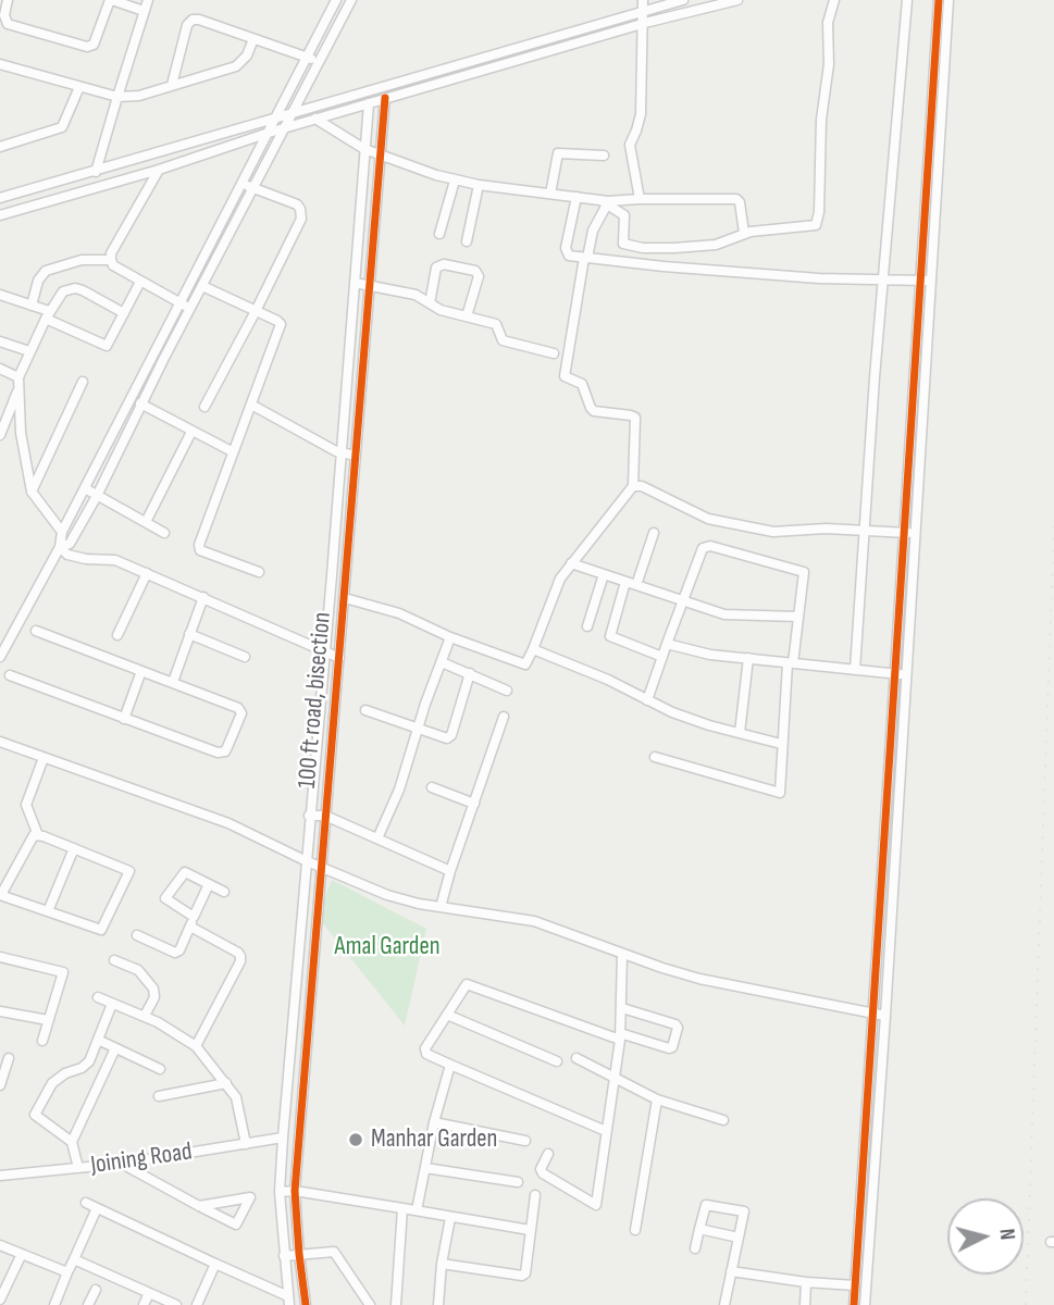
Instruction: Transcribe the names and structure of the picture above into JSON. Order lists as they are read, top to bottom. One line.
{"streets":{"street":["100 ft road, bisection","Joining Road"]},"crossings":[["100 ft road, bisection","Joining Road"]],"parks":["Amal Garden"],"places":["Manhar Garden"],"north":"right"}
